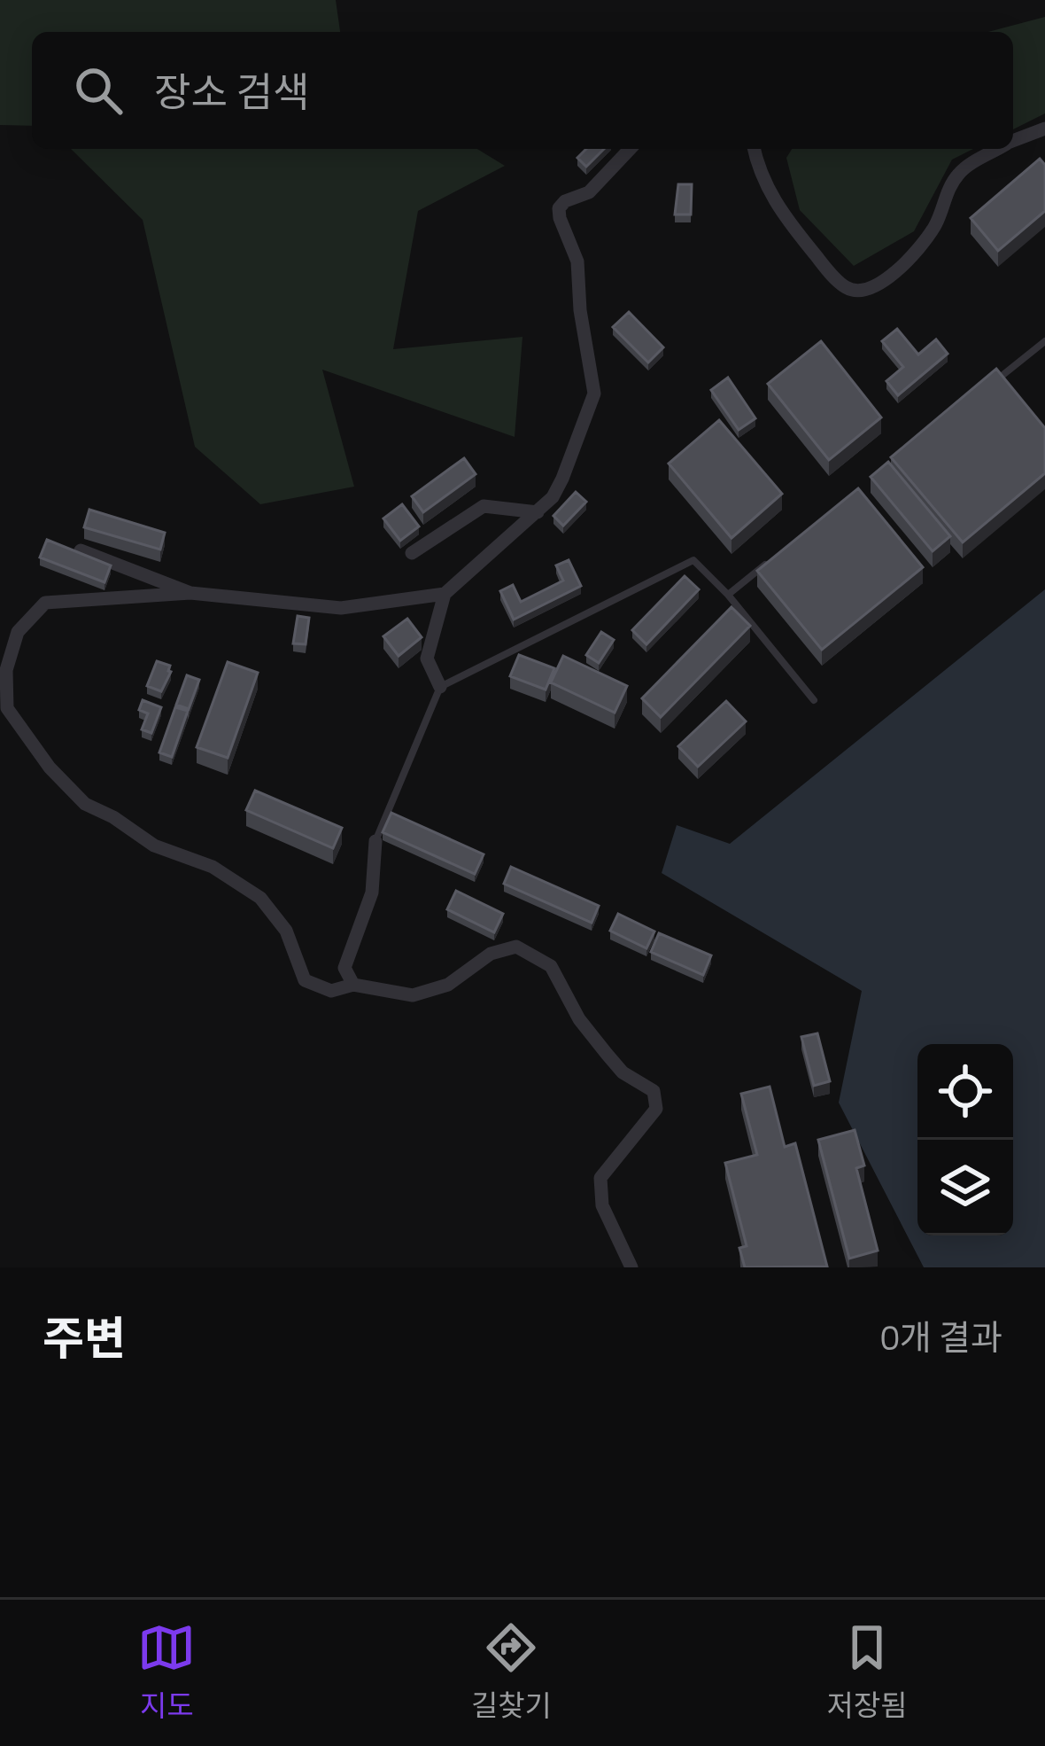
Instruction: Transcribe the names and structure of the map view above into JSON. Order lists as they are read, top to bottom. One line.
{"page":{"search":"장소 검색","heading":["주변","0개 결과"],"nav":["지도","길찾기","저장됨"]}}
